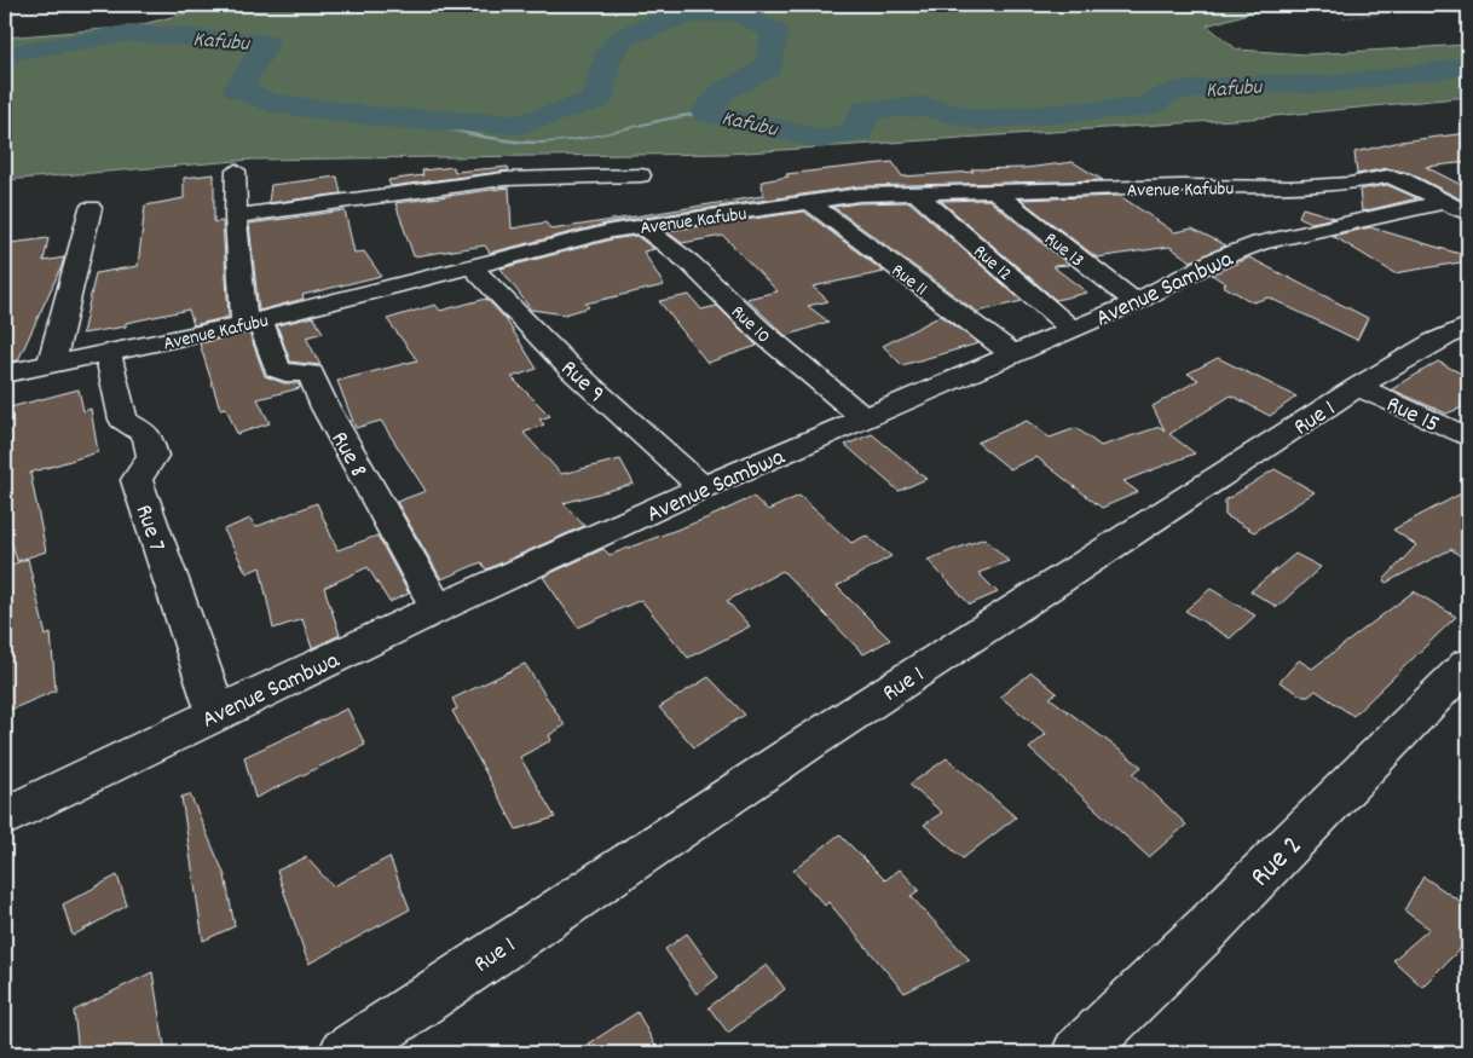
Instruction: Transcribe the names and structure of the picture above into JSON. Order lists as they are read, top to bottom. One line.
{"streets":{"street":["Avenue Kafubu","Rue 13","Rue 12","Rue 11","Avenue Sambwa","Rue 10","Rue 9","Rue 15","Rue 1","Rue 8","Rue 7","Rue 2"]},"crossings":[["Avenue Kafubu","Rue 13"],["Avenue Kafubu","Rue 12"],["Avenue Kafubu","Rue 11"],["Avenue Kafubu","Avenue Sambwa"],["Avenue Kafubu","Rue 10"],["Avenue Kafubu","Rue 9"],["Avenue Kafubu","Rue 8"],["Avenue Kafubu","Rue 7"],["Rue 13","Avenue Sambwa"],["Rue 12","Avenue Sambwa"],["Rue 11","Avenue Sambwa"],["Avenue Sambwa","Rue 10"],["Avenue Sambwa","Rue 9"],["Avenue Sambwa","Rue 8"],["Avenue Sambwa","Rue 7"],["Rue 15","Rue 1"]],"water":["Kafubu"]}
